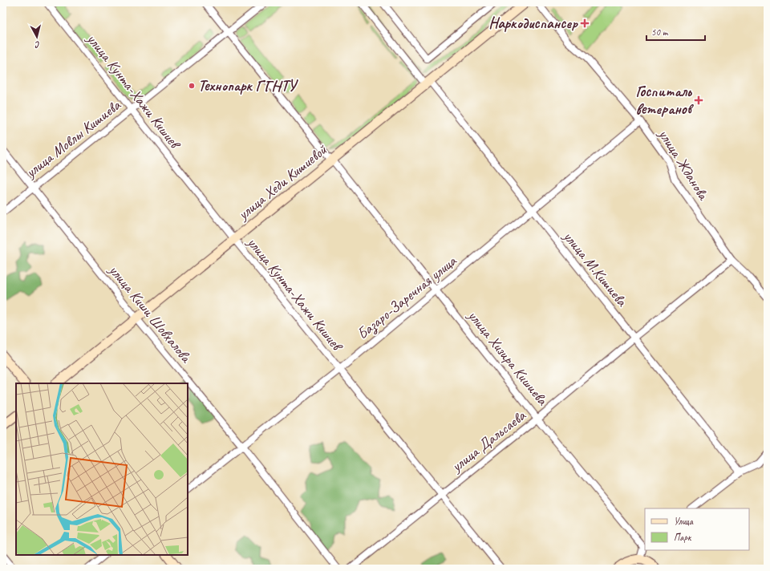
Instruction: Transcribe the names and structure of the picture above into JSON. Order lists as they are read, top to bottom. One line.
{"streets":{"main road":["улица Хеди Кишиевой"],"street":["улица Кунта-Хажи Кишиев","улица Мовлы Кишиева","улица Жданова","улица М.Кишиева","Базаро-Заречная улица","улица Киши Шовхалова","улица Хизира Кишиева","улица Дальсаева"]},"crossings":[["улица Кунта-Хажи Кишиев","улица Мовлы Кишиева"],["улица Кунта-Хажи Кишиев","улица Хеди Кишиевой"],["улица Кунта-Хажи Кишиев","Базаро-Заречная улица"],["улица Кунта-Хажи Кишиев","улица Дальсаева"],["улица Мовлы Кишиева","улица Киши Шовхалова"],["улица Мовлы Кишиева","улица Хизира Кишиева"],["улица Жданова","Базаро-Заречная улица"],["улица Жданова","улица Дальсаева"],["улица Хеди Кишиевой","улица М.Кишиева"],["улица Хеди Кишиевой","улица Киши Шовхалова"],["улица Хеди Кишиевой","улица Хизира Кишиева"],["улица М.Кишиева","Базаро-Заречная улица"],["улица М.Кишиева","улица Дальсаева"],["Базаро-Заречная улица","улица Киши Шовхалова"],["Базаро-Заречная улица","улица Хизира Кишиева"],["улица Хизира Кишиева","улица Дальсаева"]],"places":{"health":["Наркодиспансер","Госпиталь ветеранов"],"other":["Технопарк ГГНТУ"]},"legend":["Улица","Парк"],"scale_bar":"50 m","north":"bottom"}
